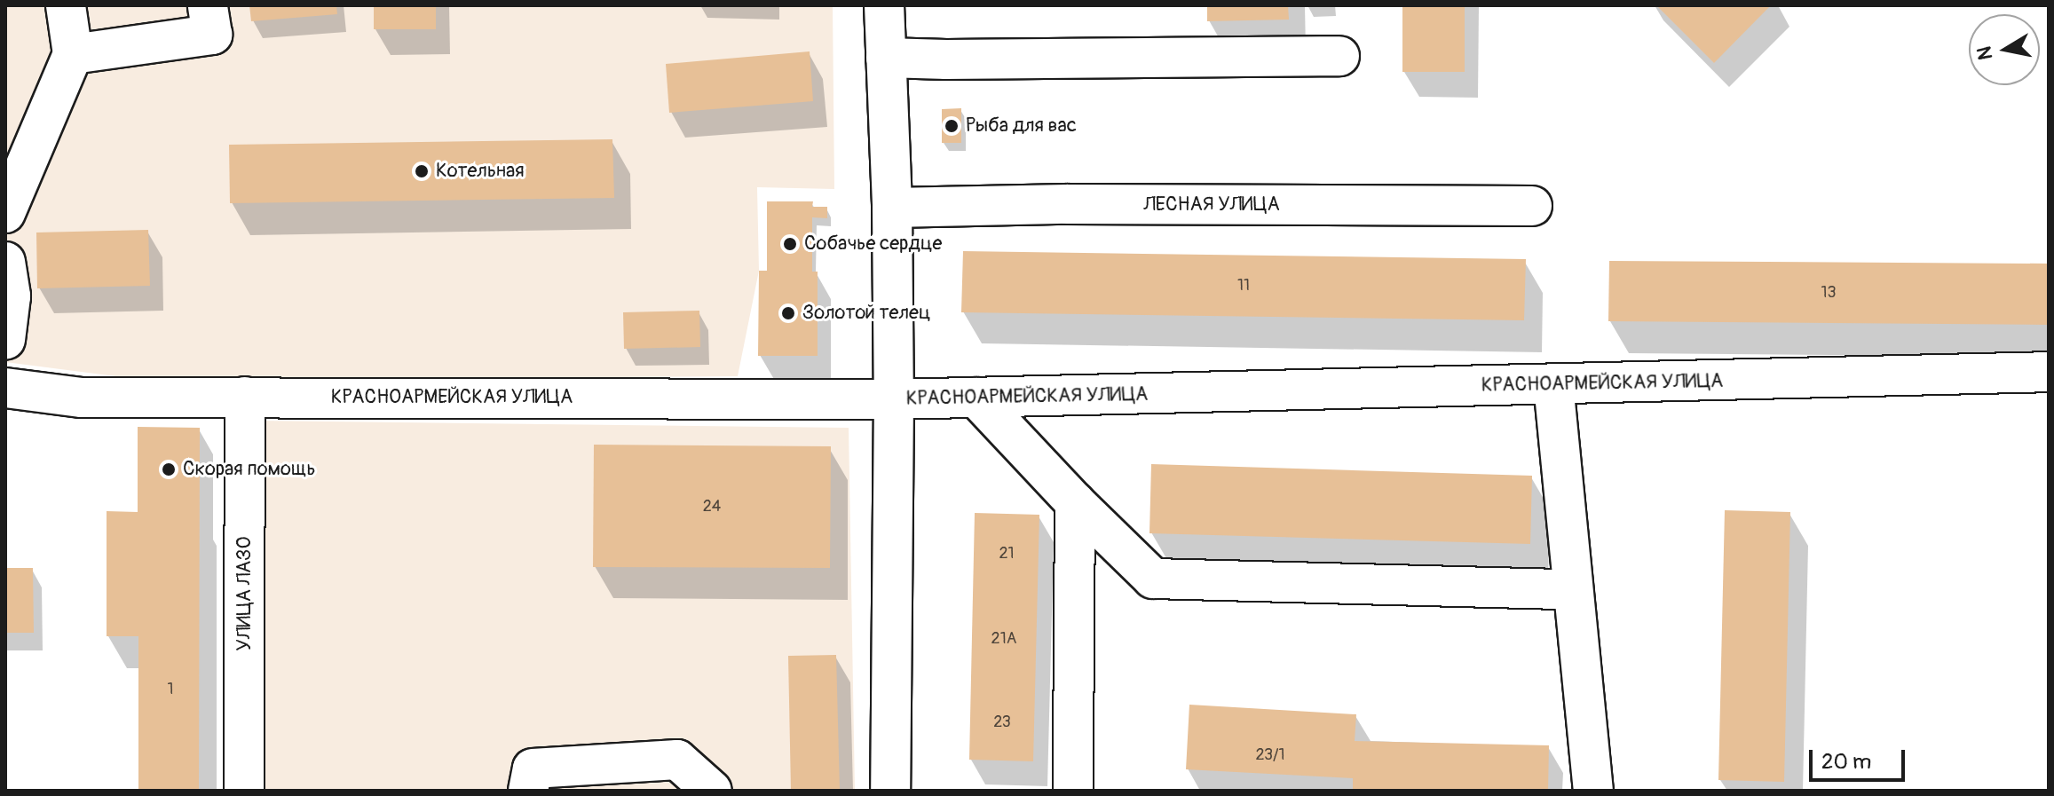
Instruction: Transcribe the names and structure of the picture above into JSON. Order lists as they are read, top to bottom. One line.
{"streets":{"street":["ЛЕСНАЯ УЛИЦА","КРАСНОАРМЕЙСКАЯ УЛИЦА","УЛИЦА ЛАЗО"]},"crossings":[["КРАСНОАРМЕЙСКАЯ УЛИЦА","УЛИЦА ЛАЗО"]],"places":["Рыба для вас","Котельная","Собачье сердце","Золотой телец","Скорая помощь"],"house_numbers":["11","13","24","21","21А","1","23","23/1"],"scale_bar":"20 m","north":"left"}
